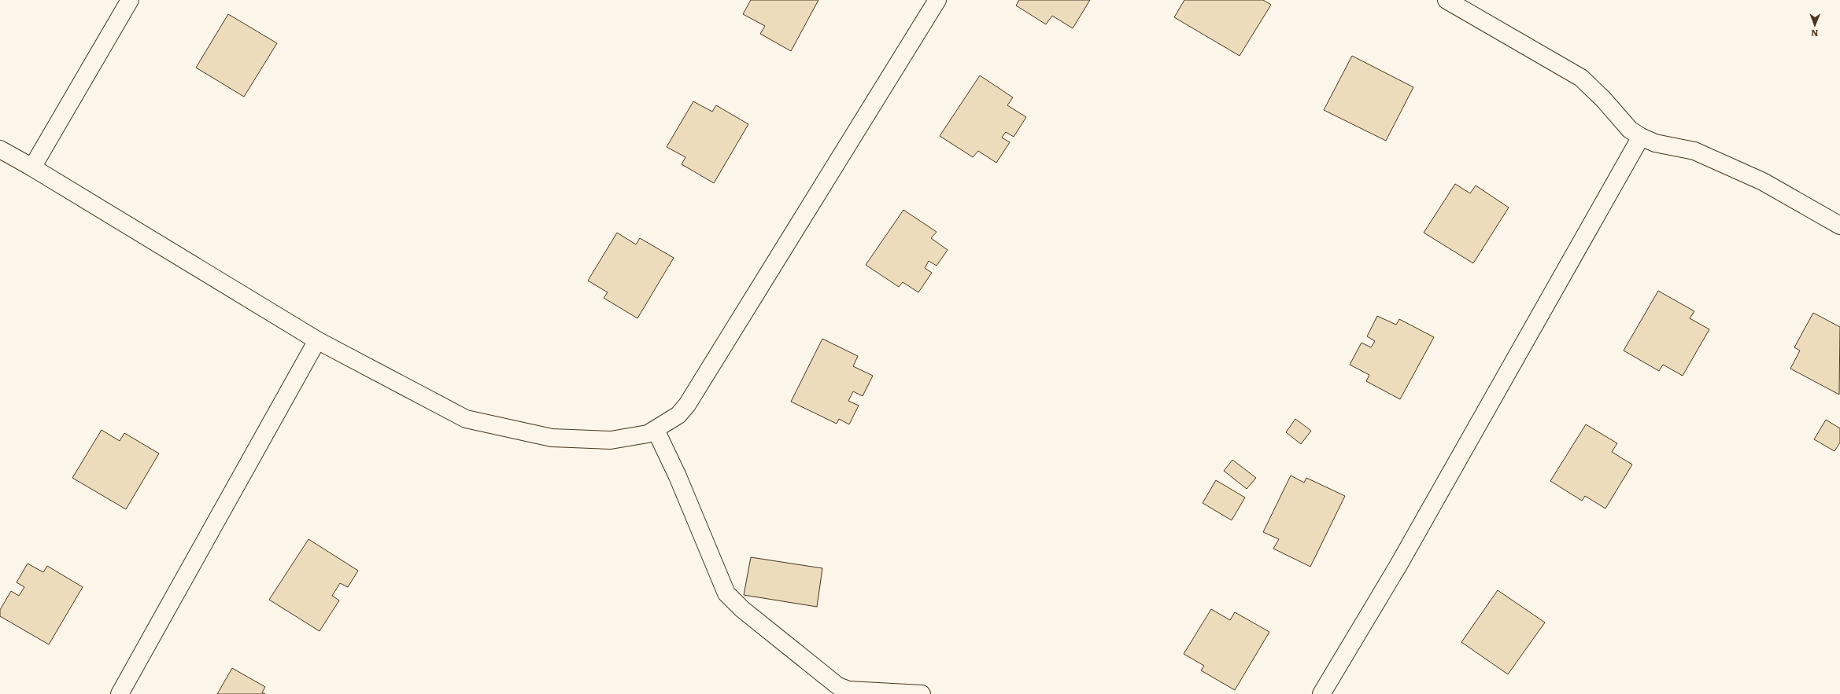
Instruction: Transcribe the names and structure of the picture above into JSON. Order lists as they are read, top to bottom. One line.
{"north":"bottom"}
